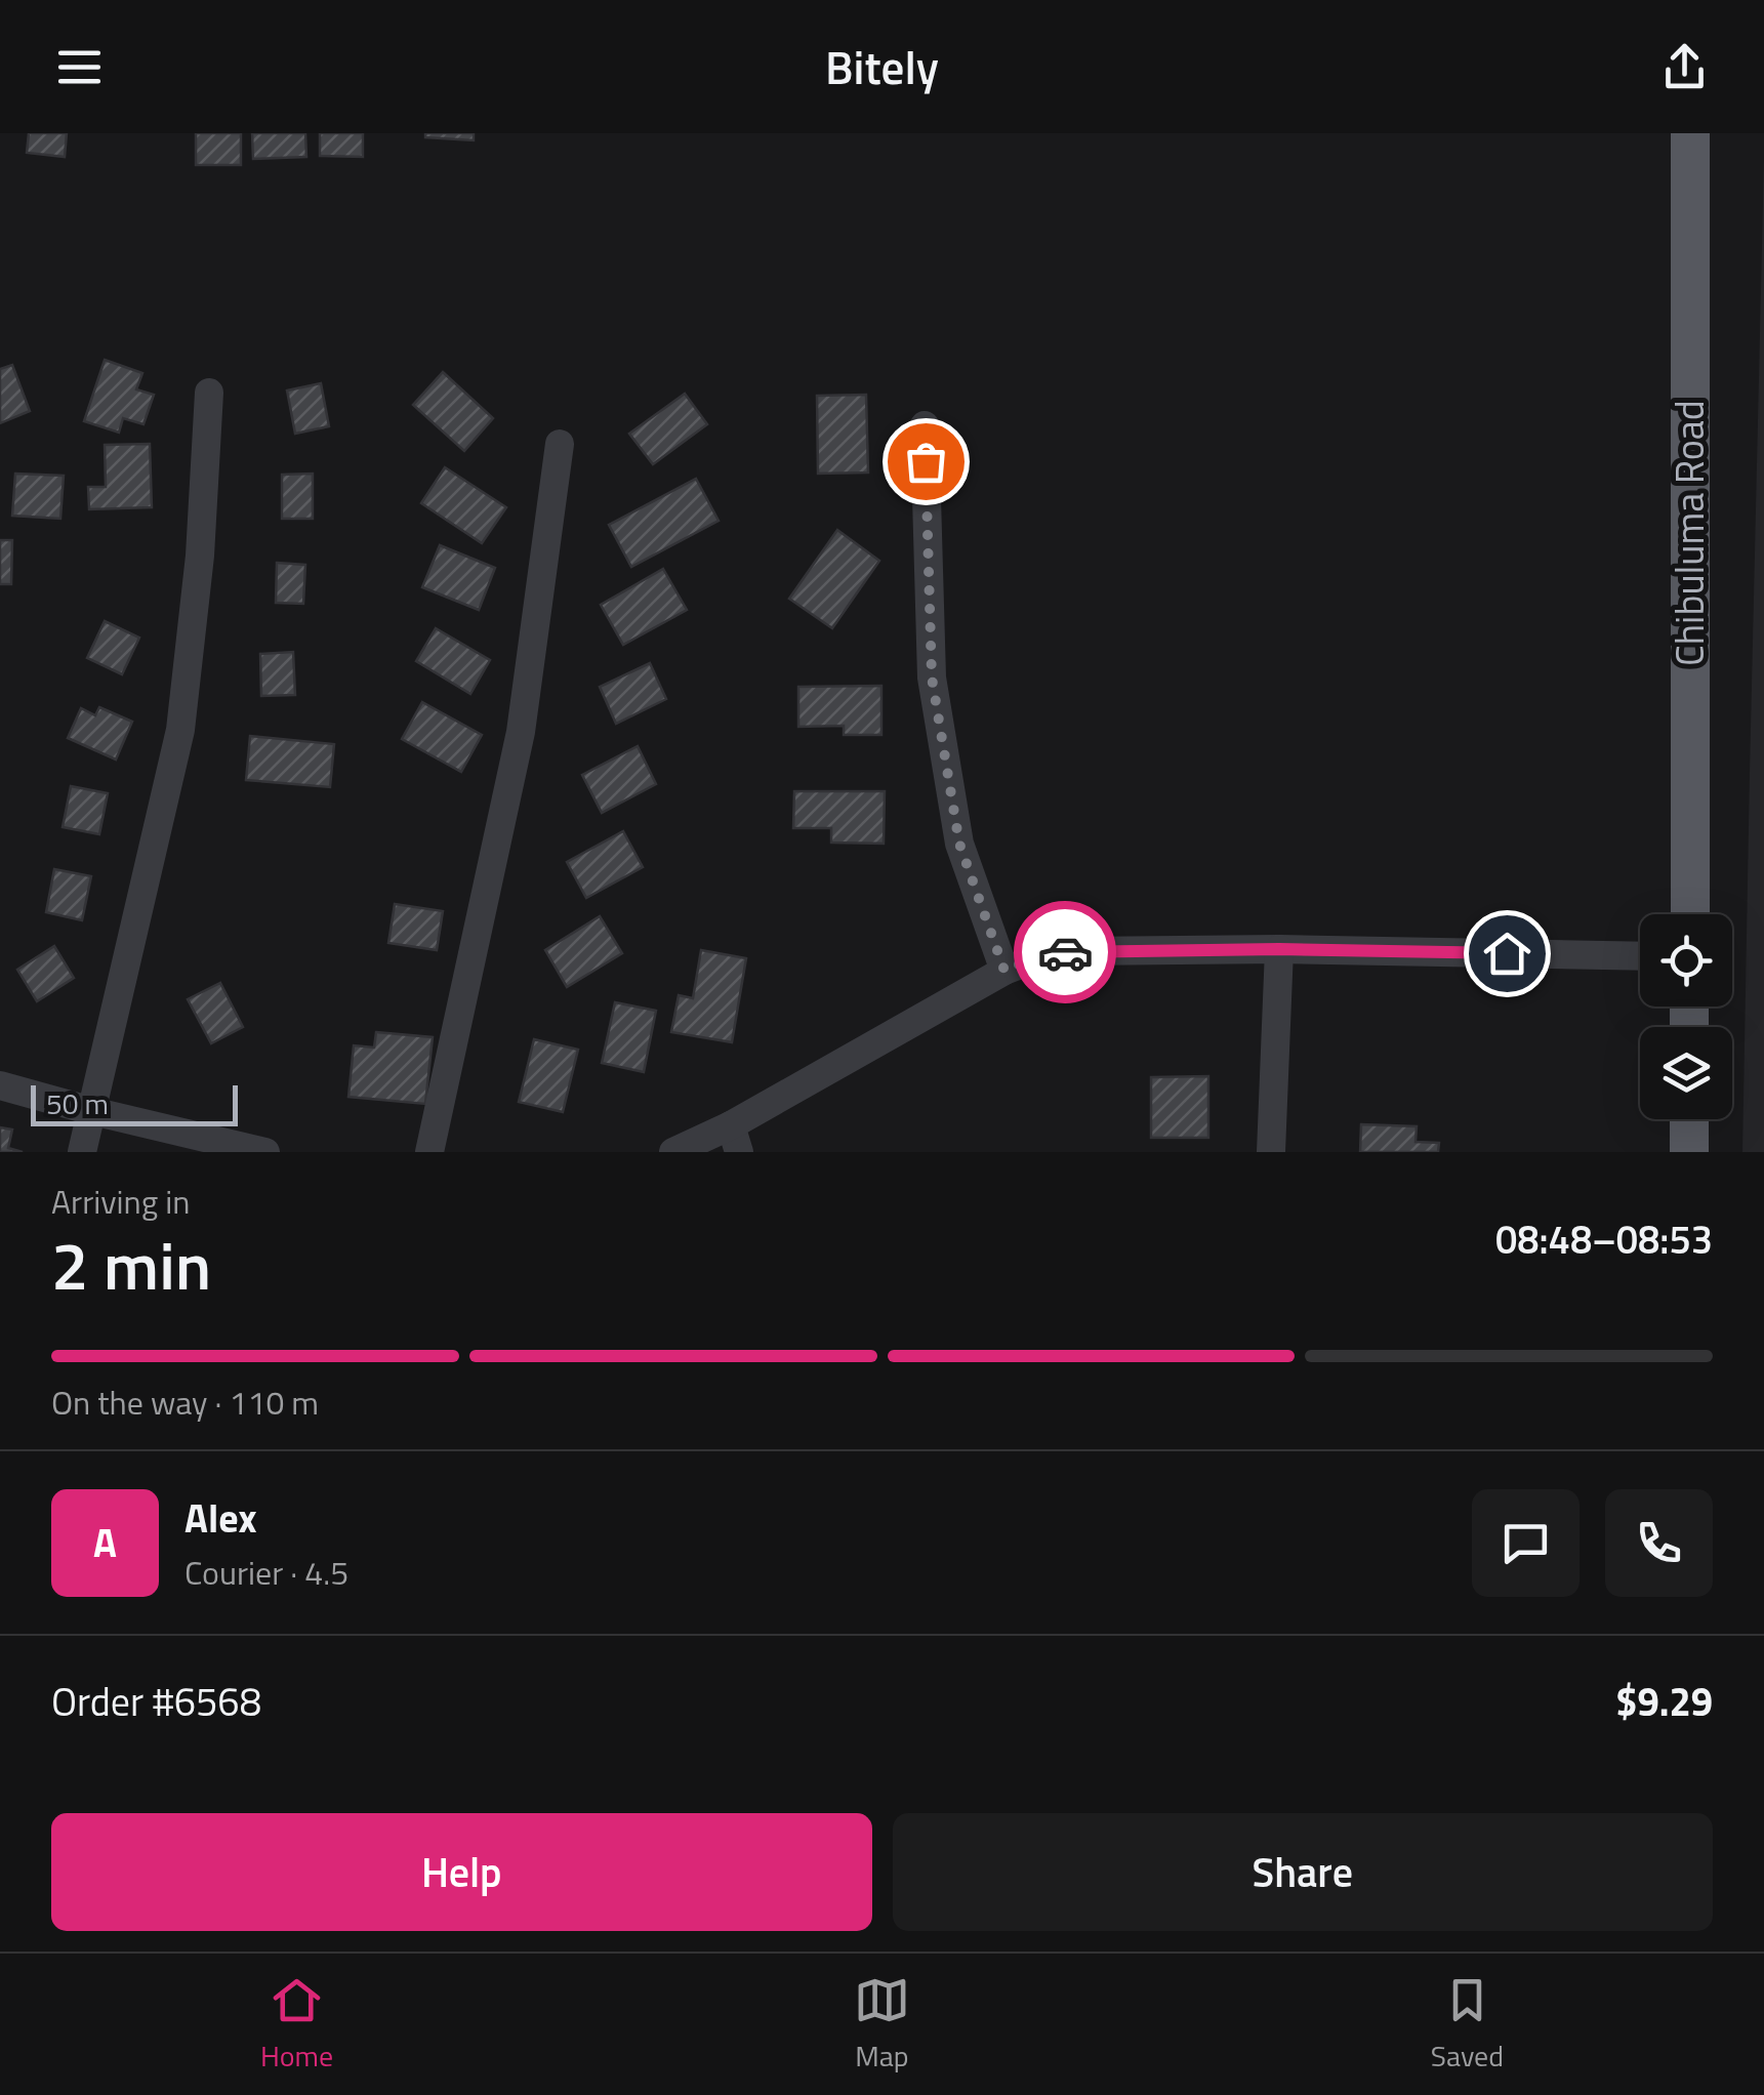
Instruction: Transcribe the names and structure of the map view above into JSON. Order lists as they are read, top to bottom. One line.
{"streets":{"main road":["Chibuluma Road"]},"scale_bar":"50 m","page":{"header":"Bitely","scale":"50 m","heading":["2 min","Arriving in","08:48–08:53"],"panel":["Alex","Courier · 4.5","Order #6568","$9.29"],"bar":"On the way · 110 m","round":"A","buttons":["Help","Share"],"tabs":["Home","Map","Saved"]}}
